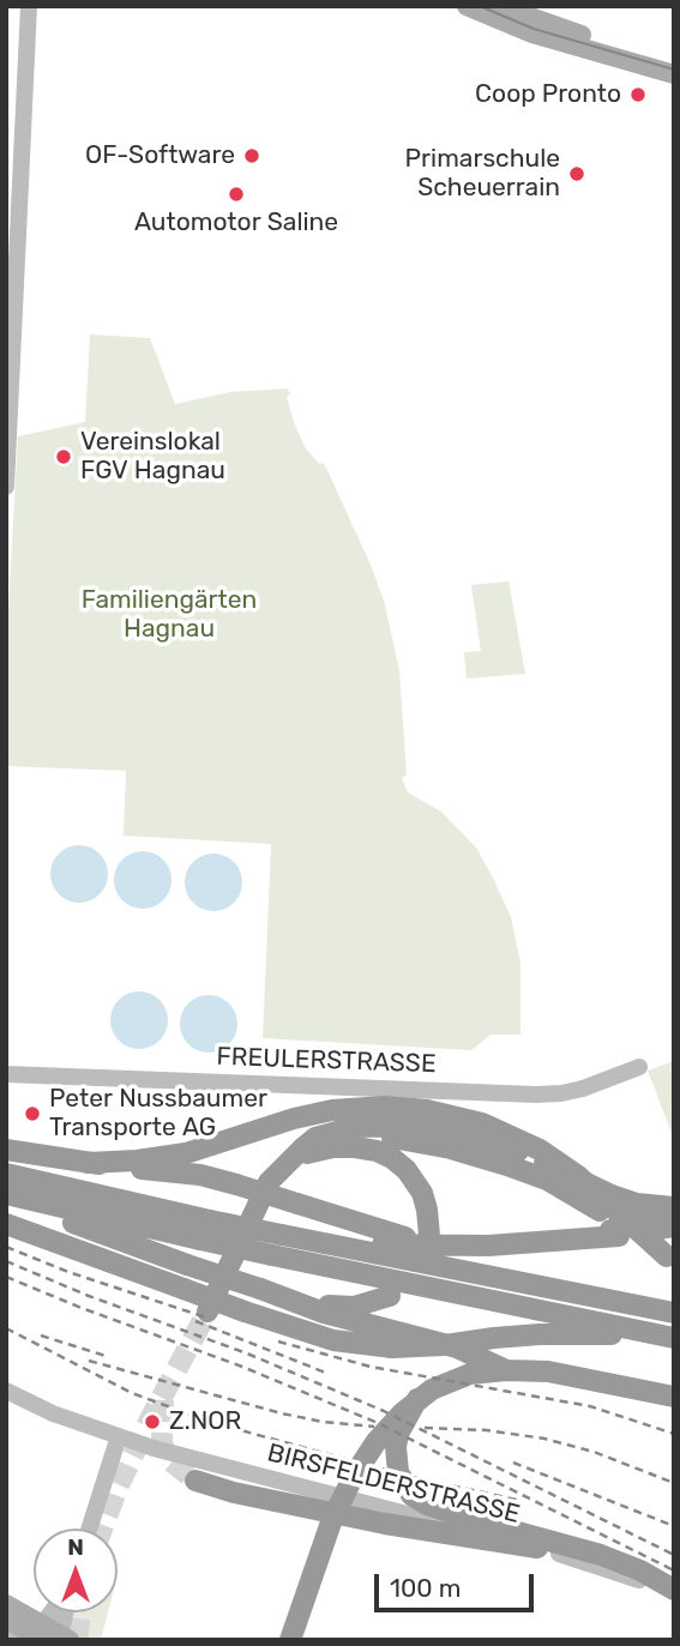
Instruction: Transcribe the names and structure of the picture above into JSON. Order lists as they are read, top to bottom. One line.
{"streets":{"main road":["FREULERSTRASSE","BIRSFELDERSTRASSE"]},"parks":["Familiengärten Hagnau"],"places":["Coop Pronto","OF-Software","Primarschule Scheuerrain","Automotor Saline","Vereinslokal FGV Hagnau","Peter Nussbaumer Transporte AG","Z.NOR"],"scale_bar":"100 m","north":"top"}
